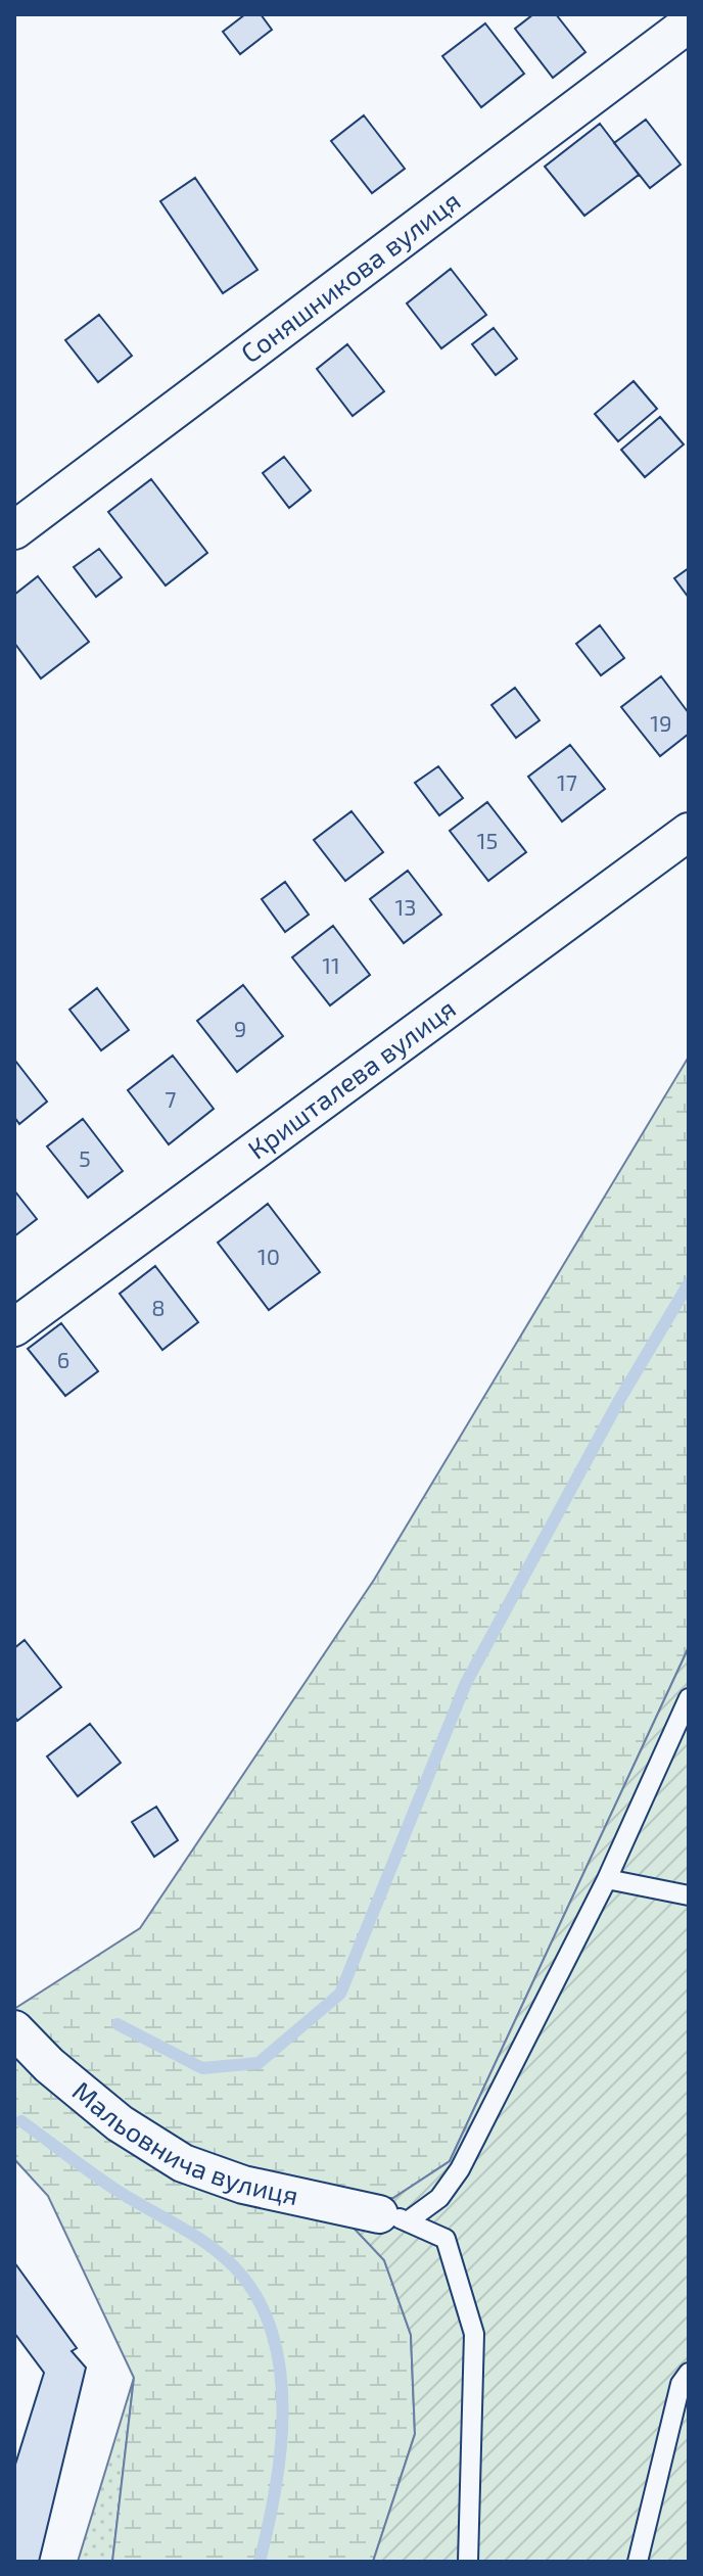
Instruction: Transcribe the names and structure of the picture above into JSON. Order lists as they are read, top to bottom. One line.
{"streets":{"street":["Соняшникова вулиця","Кришталева вулиця","Мальовнича вулиця"]},"house_numbers":["19","17","15","13","11","9","7","5","10","8","6"]}
